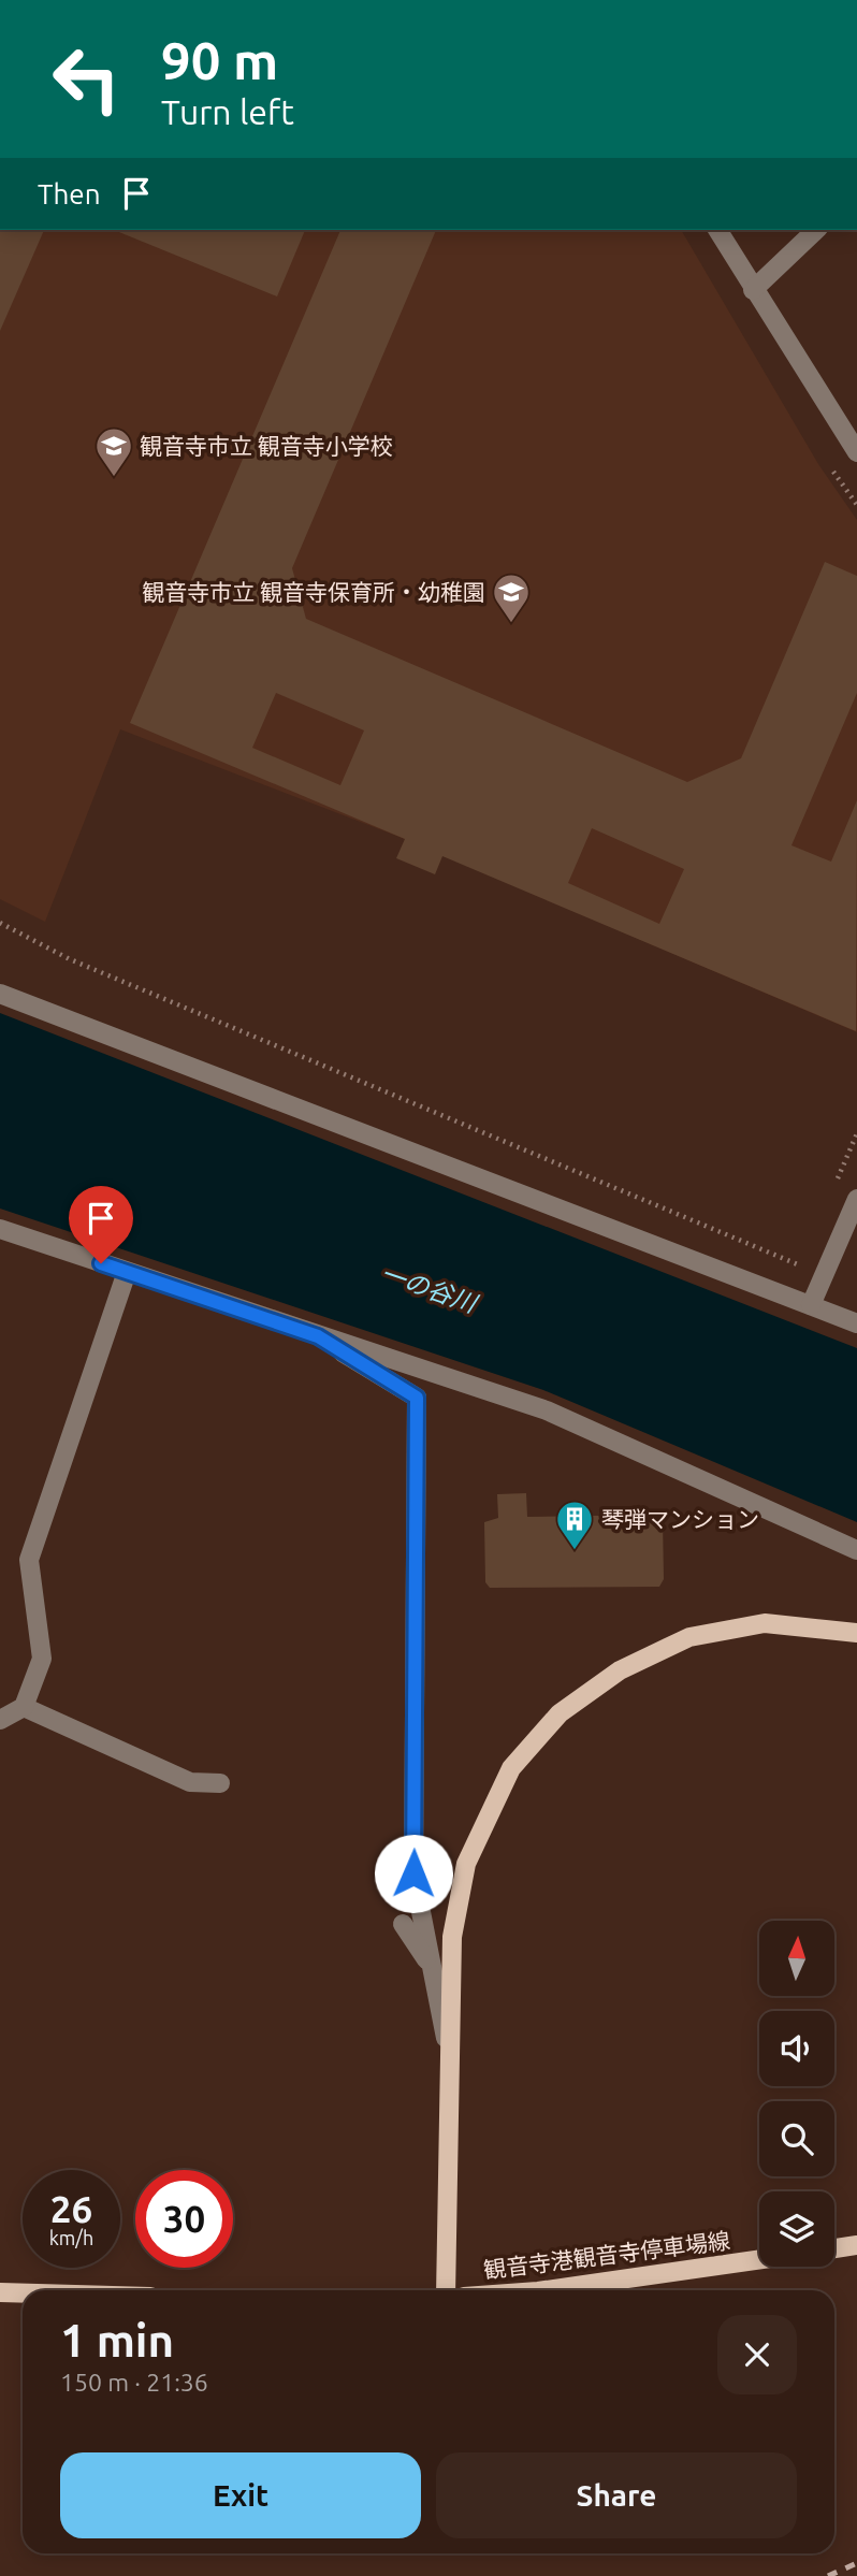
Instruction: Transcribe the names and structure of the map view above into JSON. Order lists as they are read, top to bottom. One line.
{"streets":{"main road":["観音寺港観音寺停車場線"]},"water":["一の谷川"],"places":{"school or university":["観音寺市立 観音寺小学校","観音寺市立 観音寺保育所・幼稚園"],"building":["琴弾マンション"]},"north":"top","page":{"turn":["90 m","Turn left"],"then":"Then","speed":"26 km/h","limit":"30","heading":["1 min","150 m · 21:36"],"buttons":["Exit","Share"]}}
